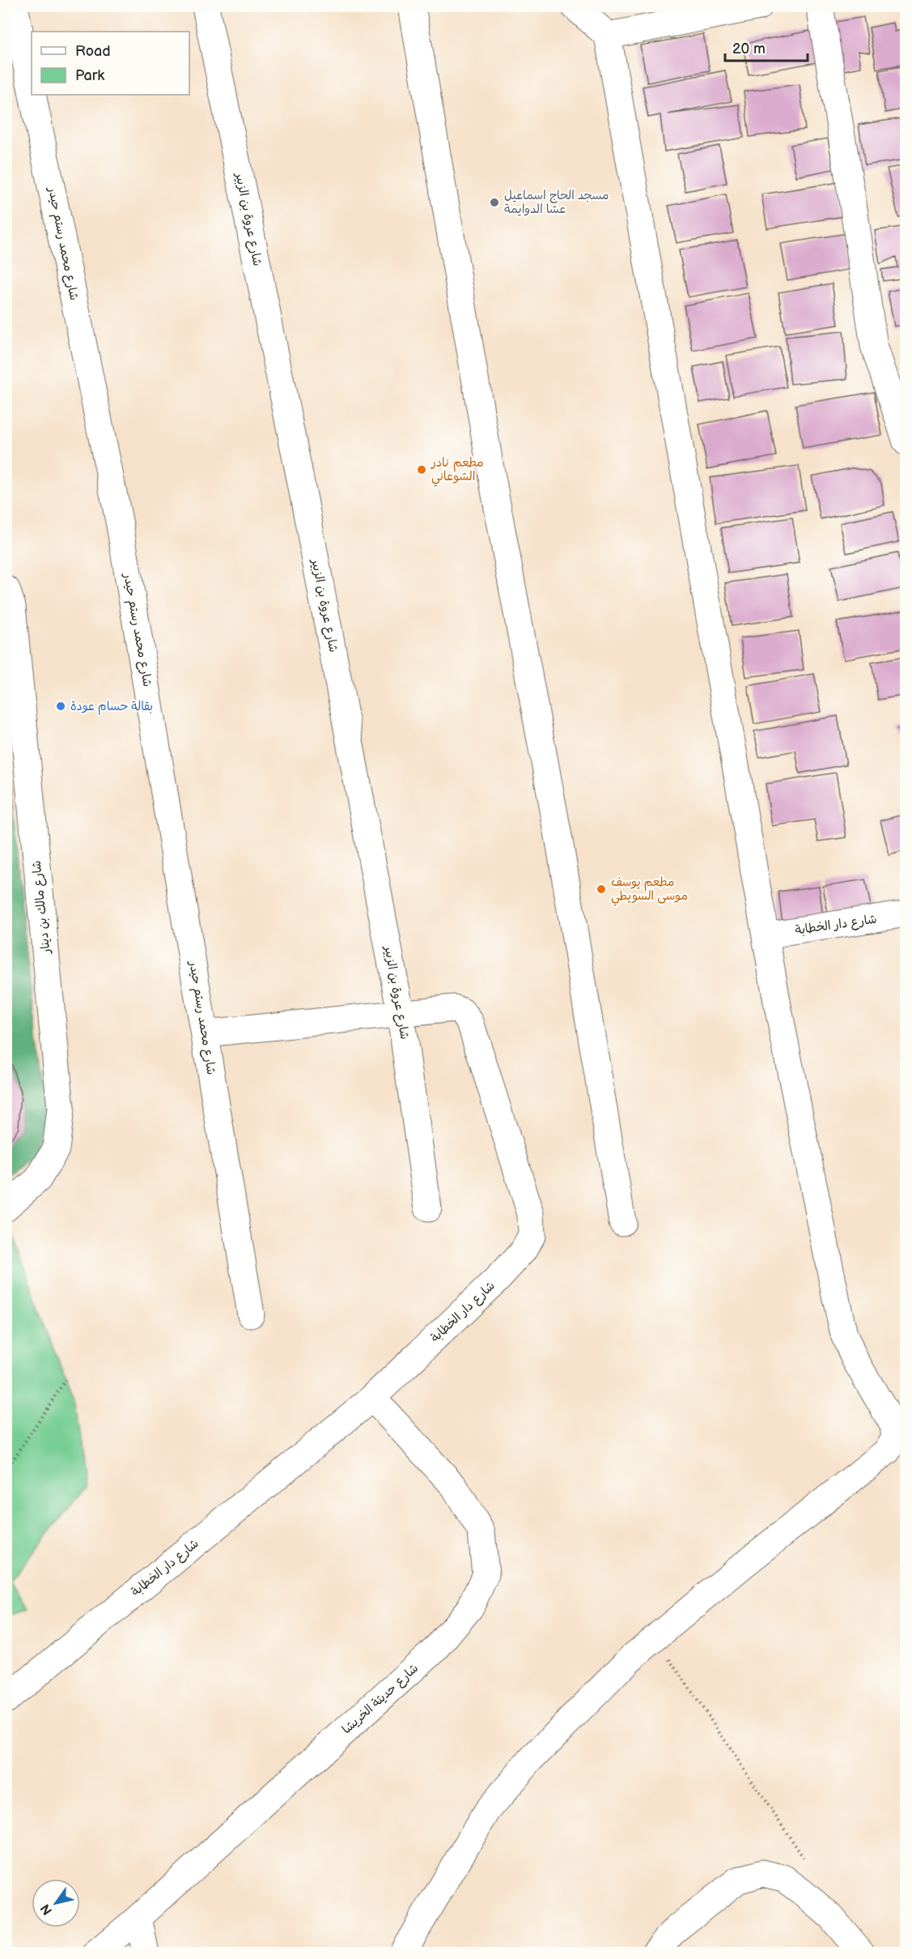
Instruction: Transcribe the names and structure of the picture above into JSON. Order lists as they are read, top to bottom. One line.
{"streets":{"street":["شارع عروة بن الزبير","شارع محمد رستم حيدر","شارع مالك بن دينار","شارع دار الخطابة","شارع حديثة الخريشا"]},"crossings":[["شارع عروة بن الزبير","شارع دار الخطابة"],["شارع محمد رستم حيدر","شارع دار الخطابة"],["شارع دار الخطابة","شارع حديثة الخريشا"]],"places":["مسجد الحاج اسماعيل عشا الدوايمة","مطعم نادر الشوعاني","بقالة حسام عودة","مطعم يوسف موسى السويطي"],"legend":["Road","Park"],"scale_bar":"20 m","north":"bottom left"}
